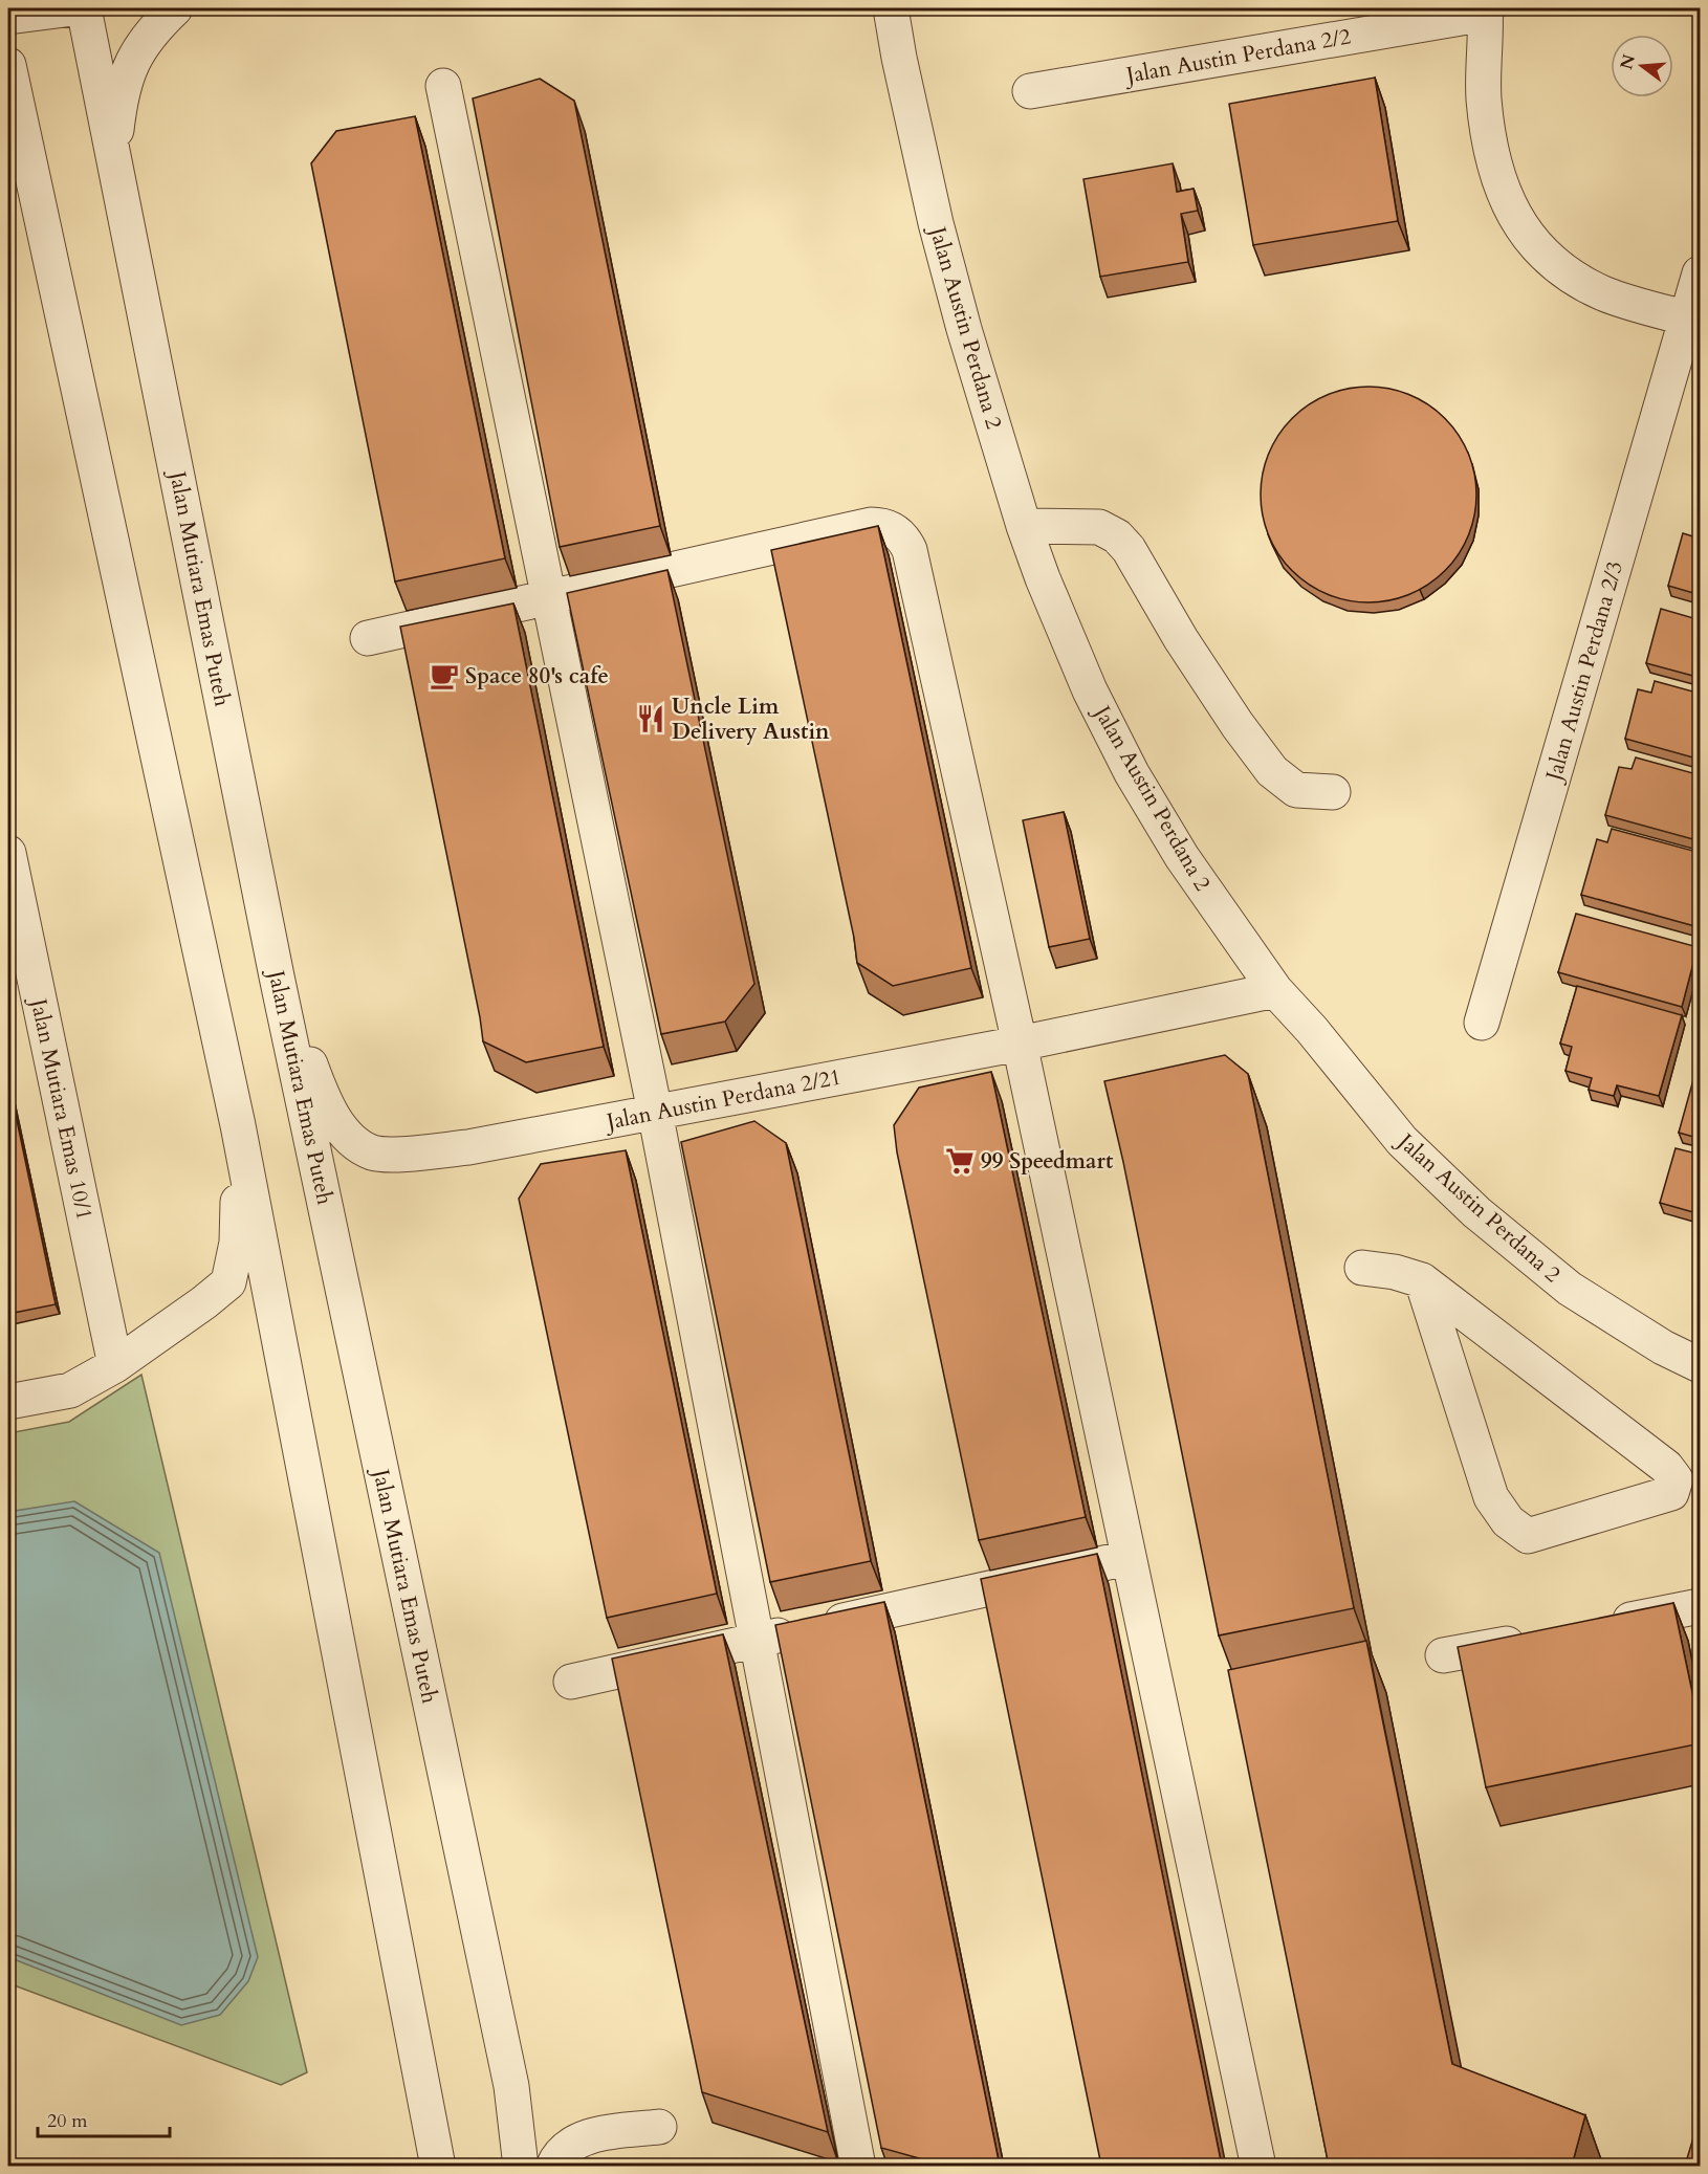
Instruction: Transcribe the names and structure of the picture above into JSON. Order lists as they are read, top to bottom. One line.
{"streets":{"street":["Jalan Austin Perdana 2/2","Jalan Austin Perdana 2","Jalan Mutiara Emas Puteh","Jalan Austin Perdana 2/3","Jalan Austin Perdana 2/21","Jalan Mutiara Emas 10/1"]},"crossings":[["Jalan Austin Perdana 2","Jalan Austin Perdana 2/21"],["Jalan Mutiara Emas Puteh","Jalan Austin Perdana 2/21"]],"places":{"cafe":["Space 80's cafe"],"restaurant":["Uncle Lim Delivery Austin"],"supermarket":["99 Speedmart"]},"scale_bar":"20 m","north":"left"}
